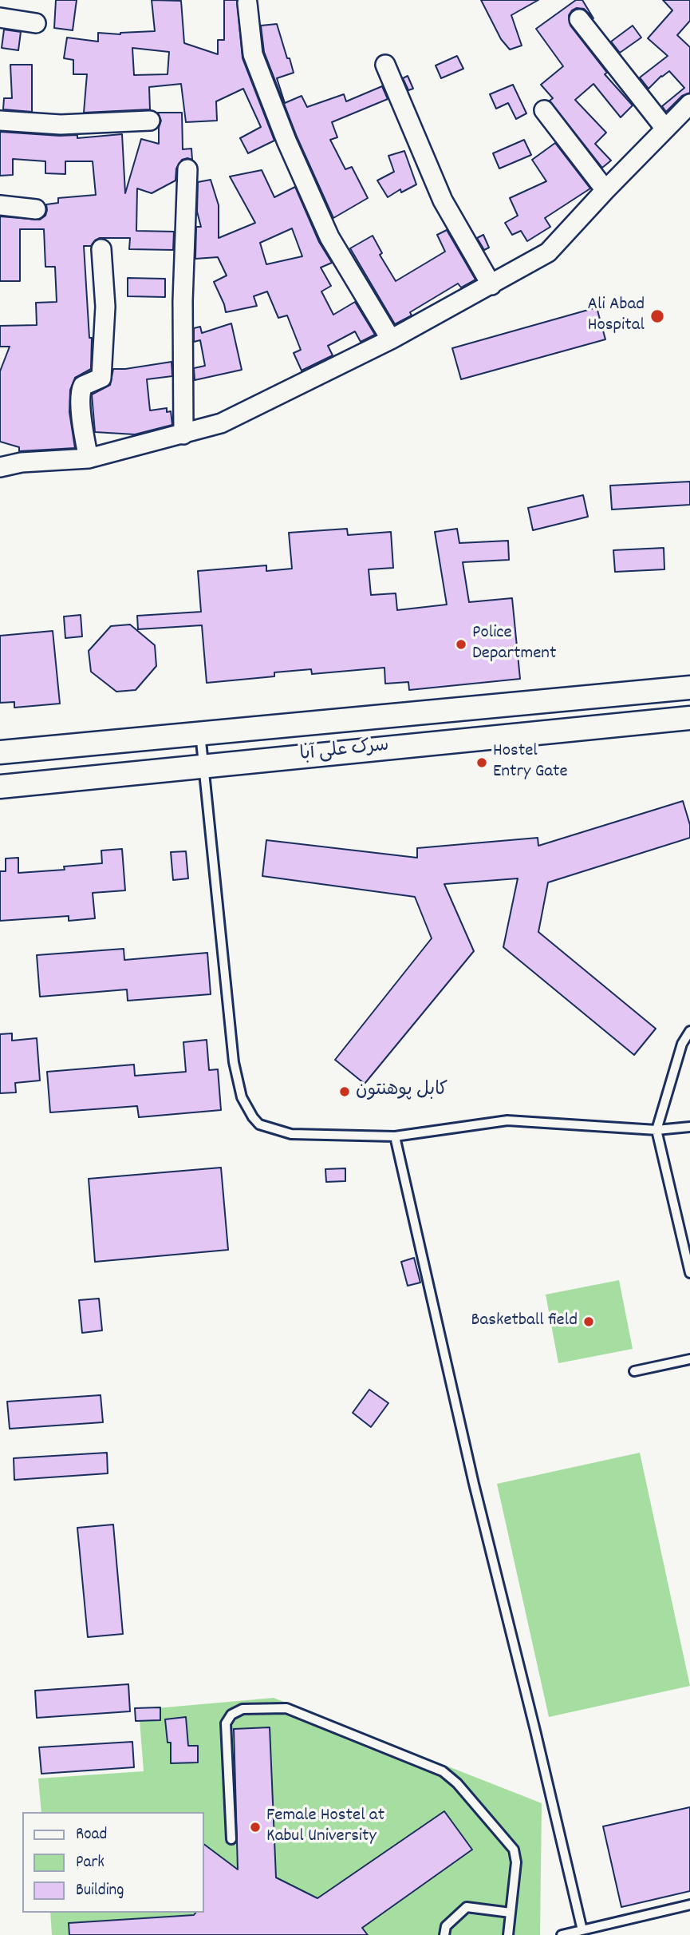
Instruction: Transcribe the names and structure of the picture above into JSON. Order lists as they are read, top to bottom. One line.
{"streets":{"street":["سرک علی آبا"]},"places":["Ali Abad Hospital","Police Department","Hostel Entry Gate","کابل پوهنتون","Basketball field","Female Hostel at Kabul University"],"legend":["Road","Park","Building"]}
